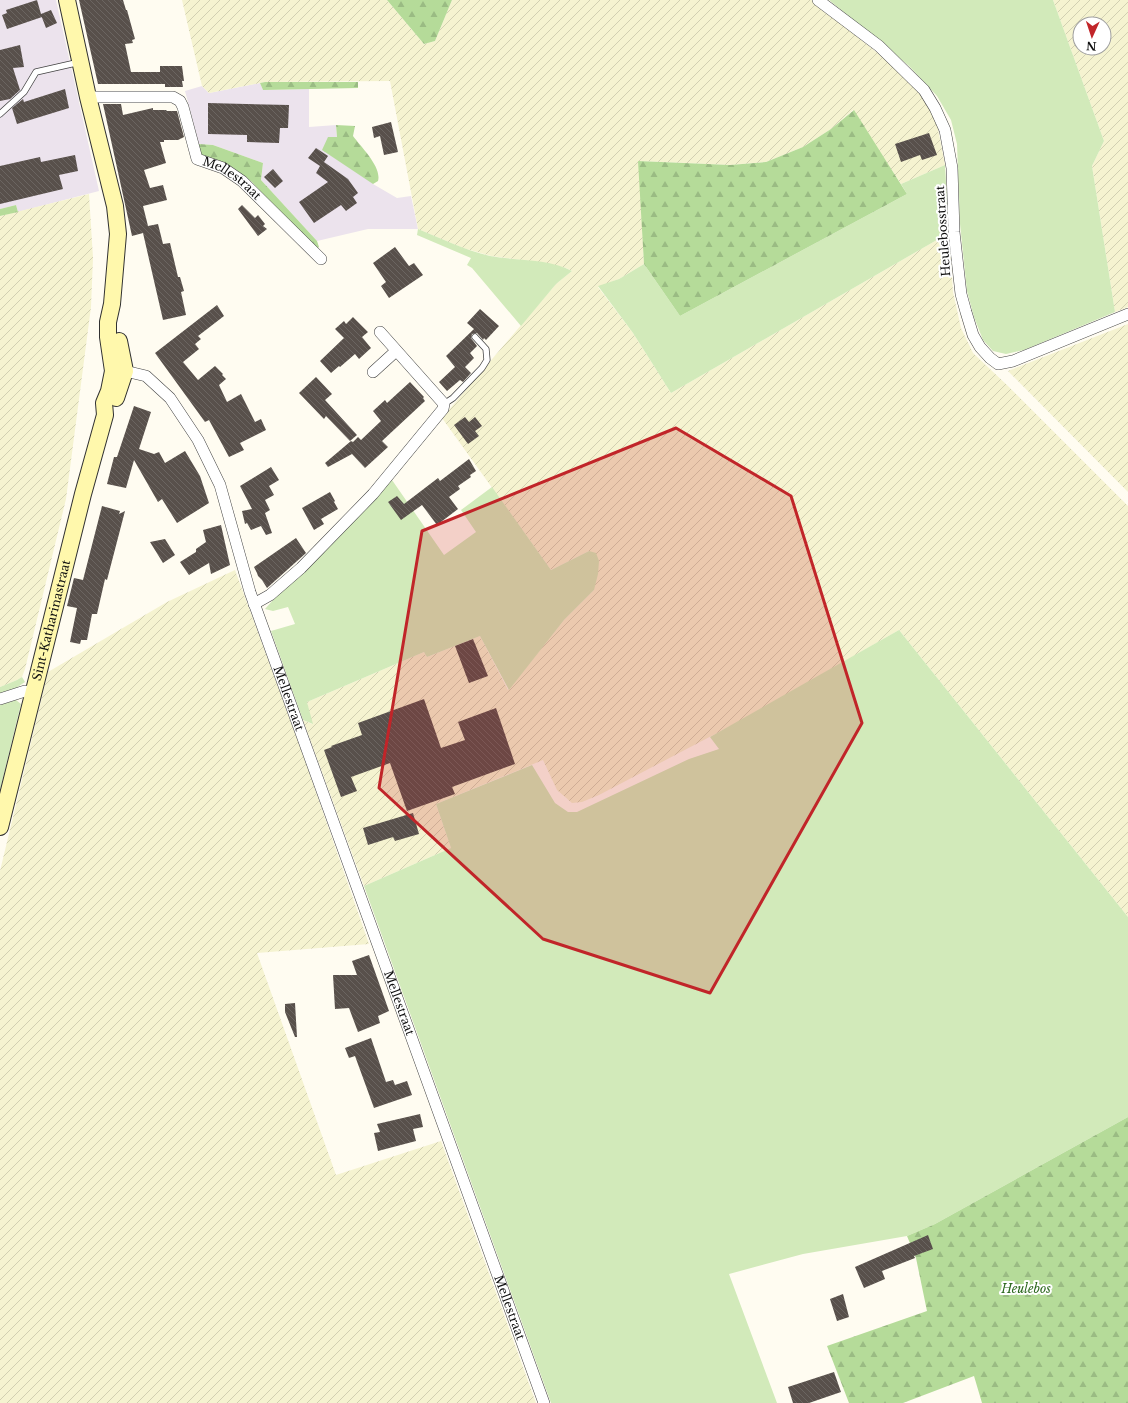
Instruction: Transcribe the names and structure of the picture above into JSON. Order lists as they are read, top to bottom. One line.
{"streets":{"street":["Mellestraat","Heulebosstraat","Sint-Katharinastraat"]},"crossings":[["Mellestraat","Sint-Katharinastraat"]],"parks":["Heulebos"],"north":"bottom"}
